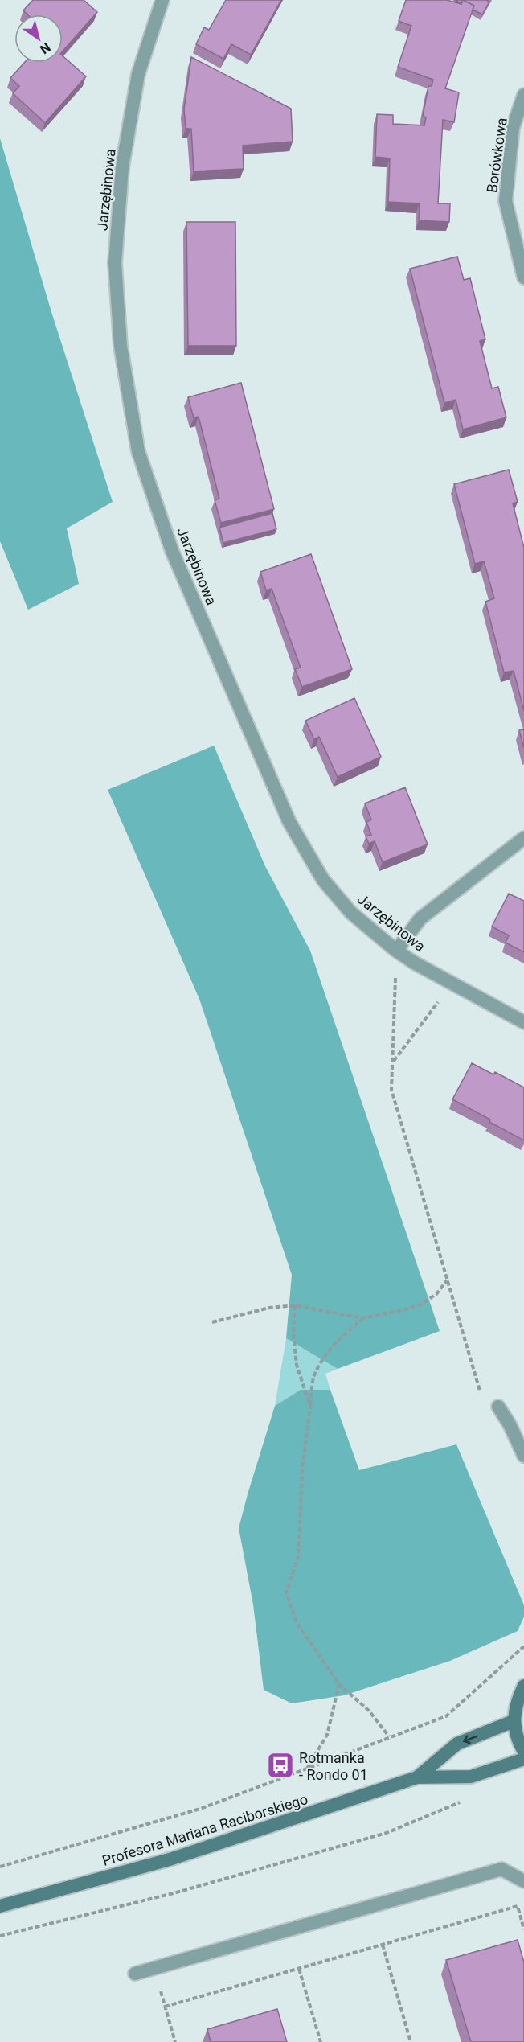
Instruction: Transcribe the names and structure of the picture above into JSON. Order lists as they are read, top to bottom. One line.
{"streets":{"main road":["Profesora Mariana Raciborskiego"],"street":["Borówkowa","Jarzębinowa"]},"places":{"bus stop":["Rotmanka - Rondo 01"]},"north":"bottom right"}
